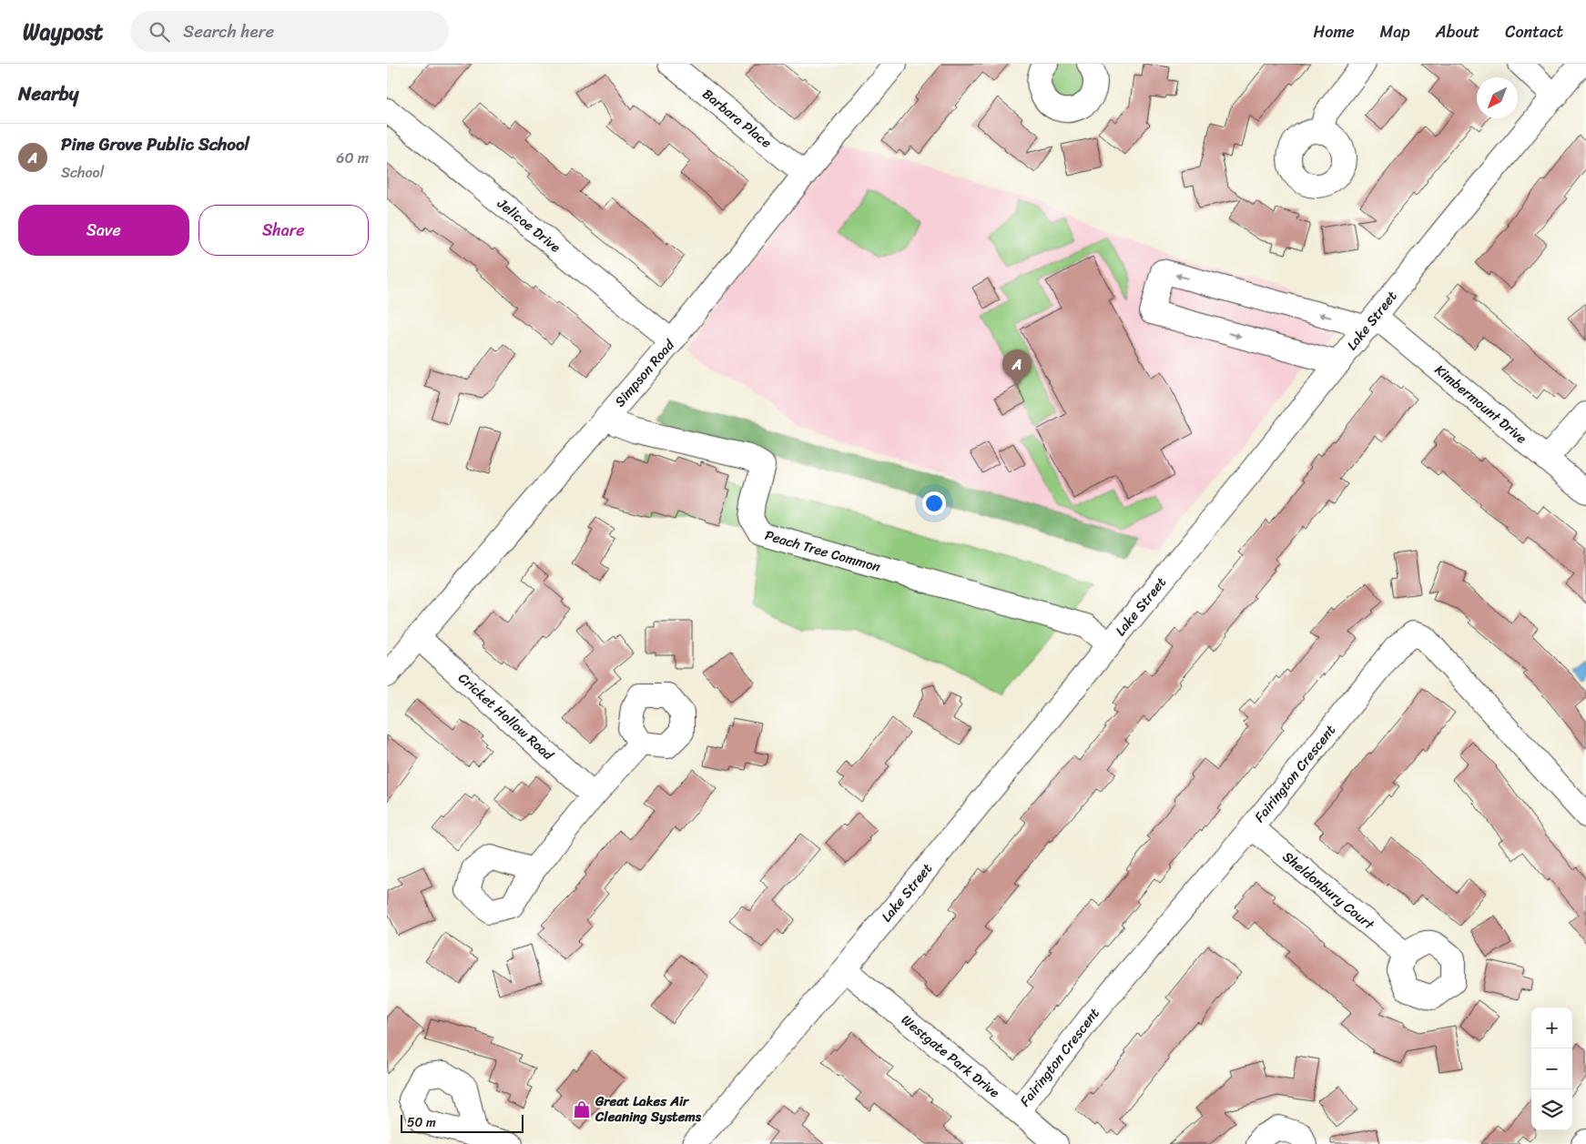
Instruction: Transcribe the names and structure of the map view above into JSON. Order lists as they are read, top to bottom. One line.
{"streets":{"street":["Barbara Place","Jelicoe Drive","Lake Street","Simpson Road","Kimbermount Drive","Peach Tree Common","Cricket Hollow Road","Fairington Crescent","Sheldonbury Court","Westgate Park Drive"]},"crossings":[["Barbara Place","Simpson Road"],["Jelicoe Drive","Simpson Road"],["Lake Street","Kimbermount Drive"],["Lake Street","Peach Tree Common"],["Lake Street","Westgate Park Drive"],["Simpson Road","Peach Tree Common"],["Simpson Road","Cricket Hollow Road"],["Fairington Crescent","Sheldonbury Court"],["Fairington Crescent","Westgate Park Drive"]],"places":{"shop":["Great Lakes Air Cleaning Systems"]},"scale_bar":"50 m","north":"bottom left","page":{"header":"Waypost","search":"Search here","nav":["Home","Map","About","Contact"],"heading":"Nearby","list":[{"mark":"A","name":"Pine Grove Public School","note":"School","value":"60 m"}],"buttons":["Save","Share"],"pins":"A","map_buttons":["+","−"],"scale":"50 m"}}
